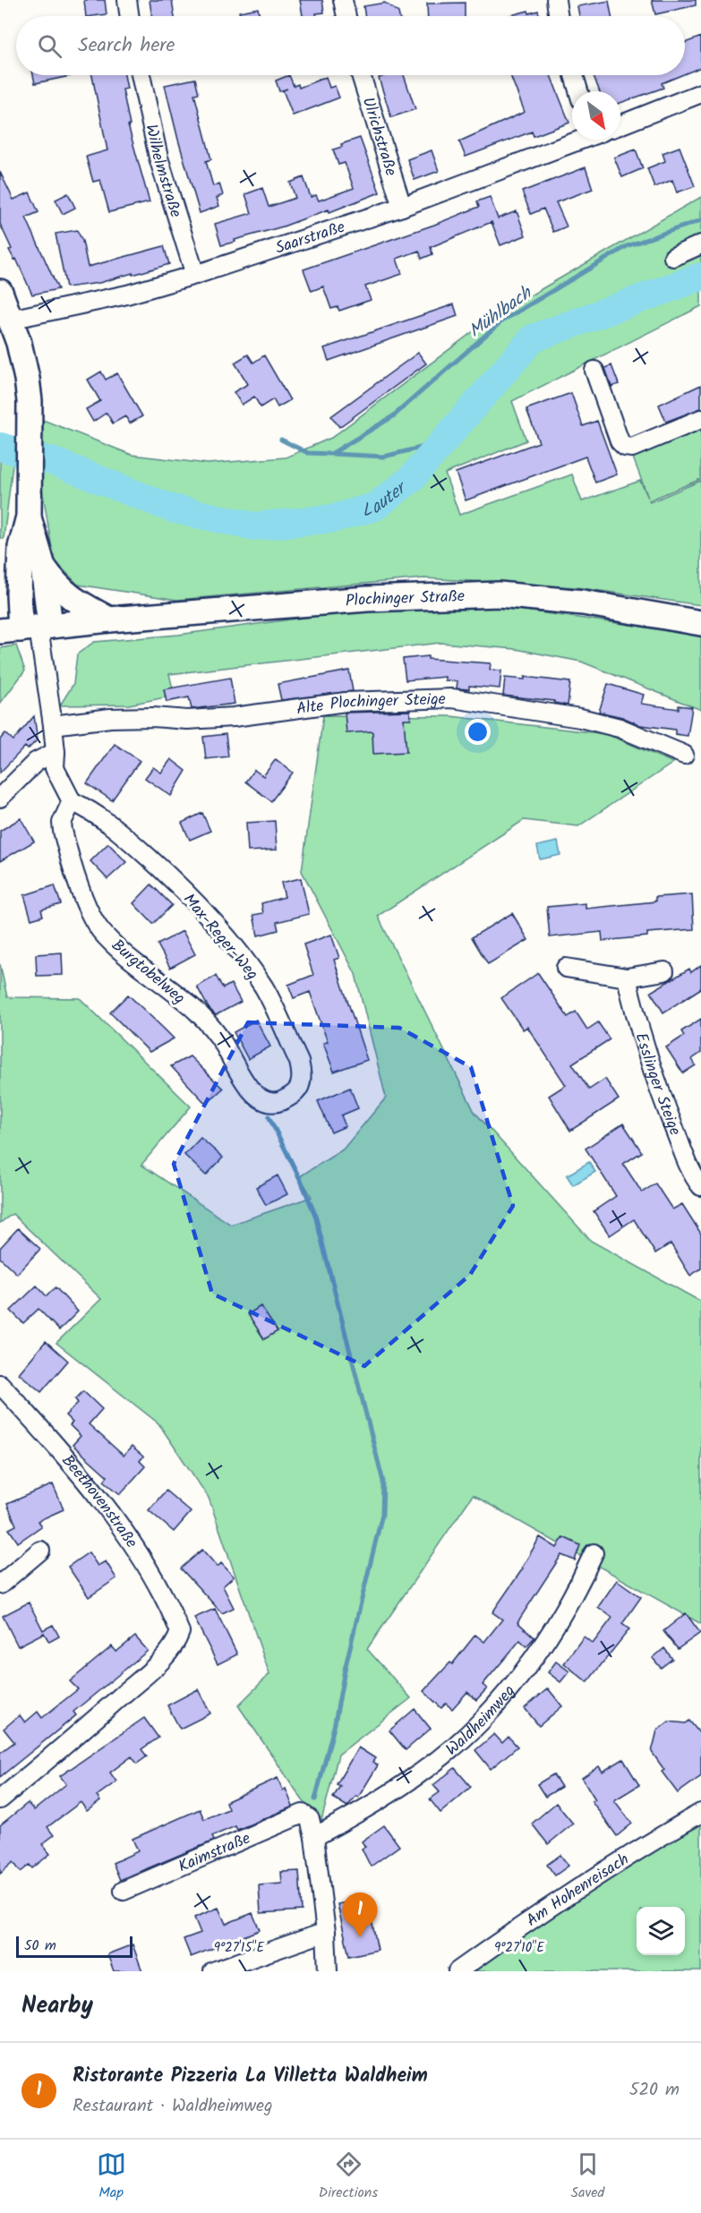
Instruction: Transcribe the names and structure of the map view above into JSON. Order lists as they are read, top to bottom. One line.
{"streets":{"main road":["Plochinger Straße"],"street":["Ulrichstraße","Wilhelmstraße","Saarstraße","Alte Plochinger Steige","Max-Reger-Weg","Burgtobelweg","Esslinger Steige","Beethovenstraße","Waldheimweg","Kaimstraße","Am Hohenreisach"]},"crossings":[["Ulrichstraße","Saarstraße"],["Wilhelmstraße","Saarstraße"],["Max-Reger-Weg","Burgtobelweg"],["Waldheimweg","Kaimstraße"]],"water":["Mühlbach","Lauter"],"scale_bar":"50 m","north":"bottom right","page":{"search":"Search here","pins":"1","scale":"50 m","heading":"Nearby","list":[{"mark":"1","name":"Ristorante Pizzeria La Villetta Waldheim","note":"Restaurant · Waldheimweg","value":"520 m"}],"nav":["Map","Directions","Saved"]},"coordinates":["9°27'15\"E","9°27'10\"E"]}
